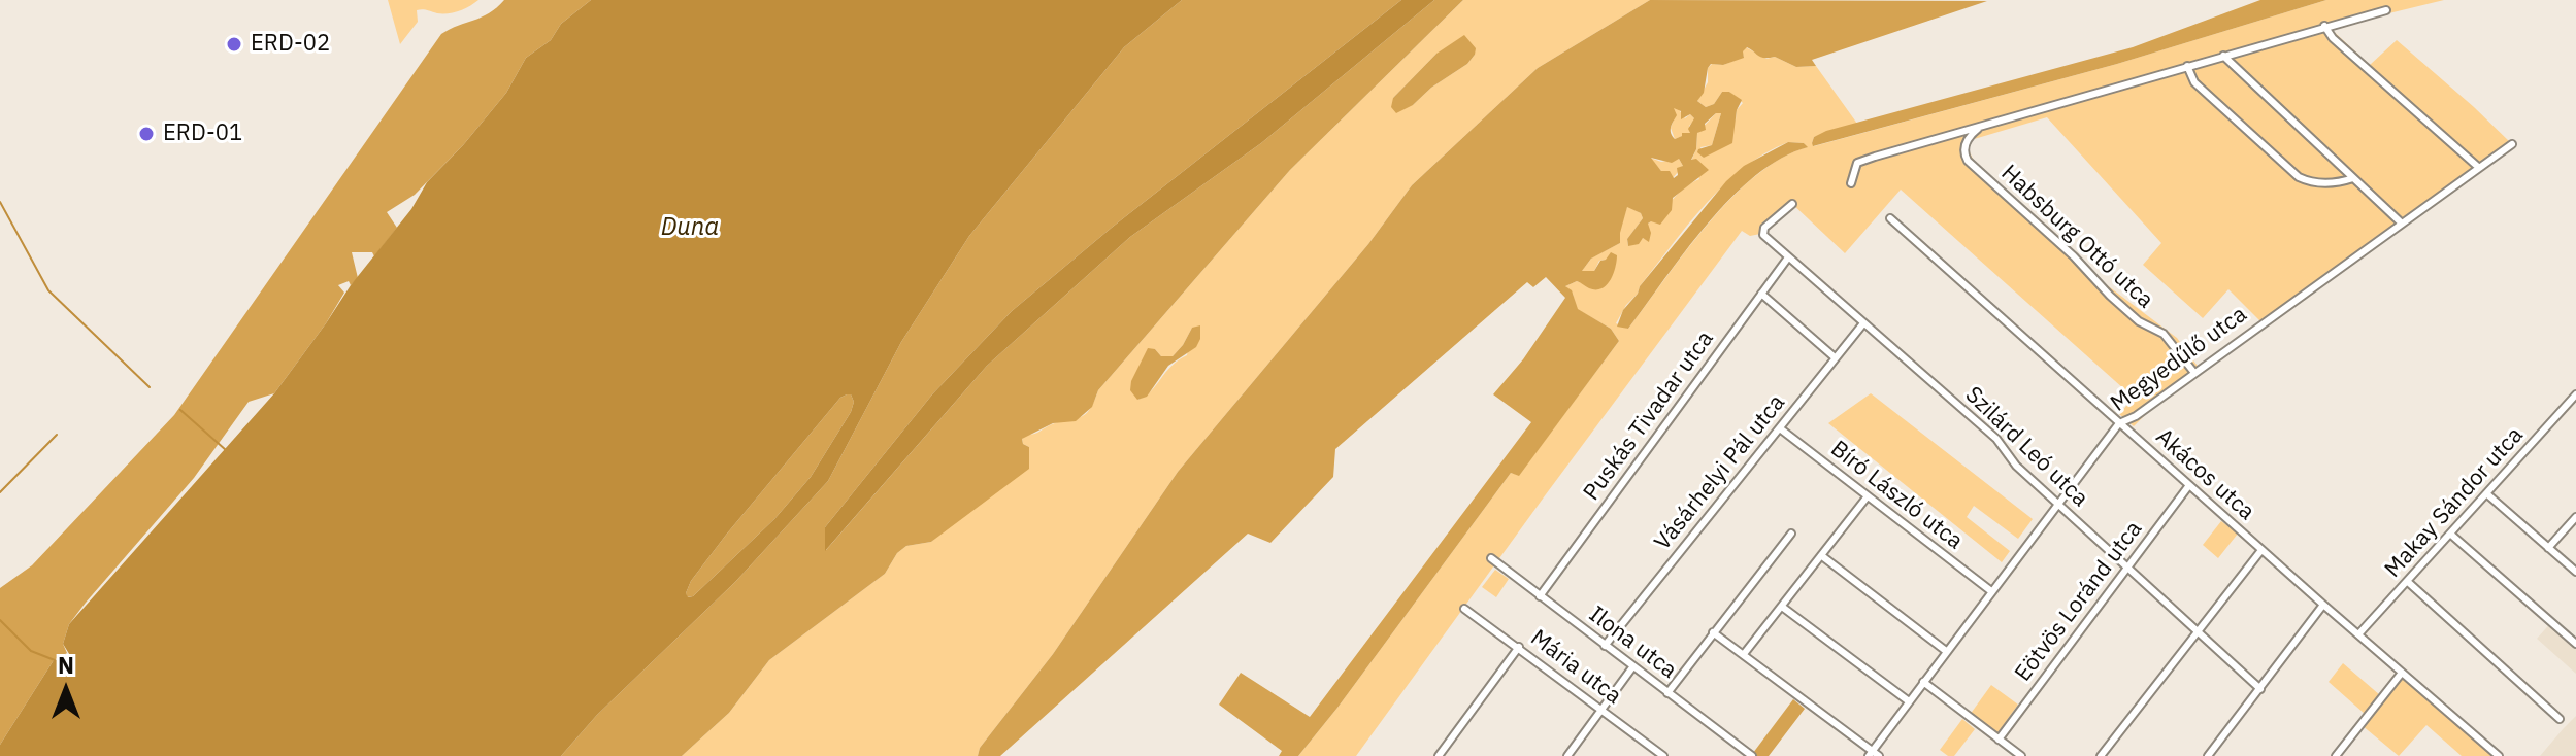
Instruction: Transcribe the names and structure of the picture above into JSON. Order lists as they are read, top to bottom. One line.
{"streets":{"street":["Habsburg Ottó utca","Megyedűlő utca","Puskás Tivadar utca","Szilárd Leó utca","Vásárhelyi Pál utca","Akácos utca","Bíró László utca","Makay Sándor utca","Eötvös Loránd utca","Ilona utca","Mária utca"]},"crossings":[["Habsburg Ottó utca","Megyedűlő utca"],["Megyedűlő utca","Szilárd Leó utca"],["Megyedűlő utca","Akácos utca"],["Megyedűlő utca","Bíró László utca"],["Puskás Tivadar utca","Szilárd Leó utca"],["Puskás Tivadar utca","Ilona utca"],["Szilárd Leó utca","Vásárhelyi Pál utca"],["Szilárd Leó utca","Eötvös Loránd utca"],["Vásárhelyi Pál utca","Bíró László utca"],["Vásárhelyi Pál utca","Ilona utca"],["Akácos utca","Makay Sándor utca"],["Akácos utca","Eötvös Loránd utca"]],"water":["Duna"],"places":["ERD-02","ERD-01"],"north":"top"}
